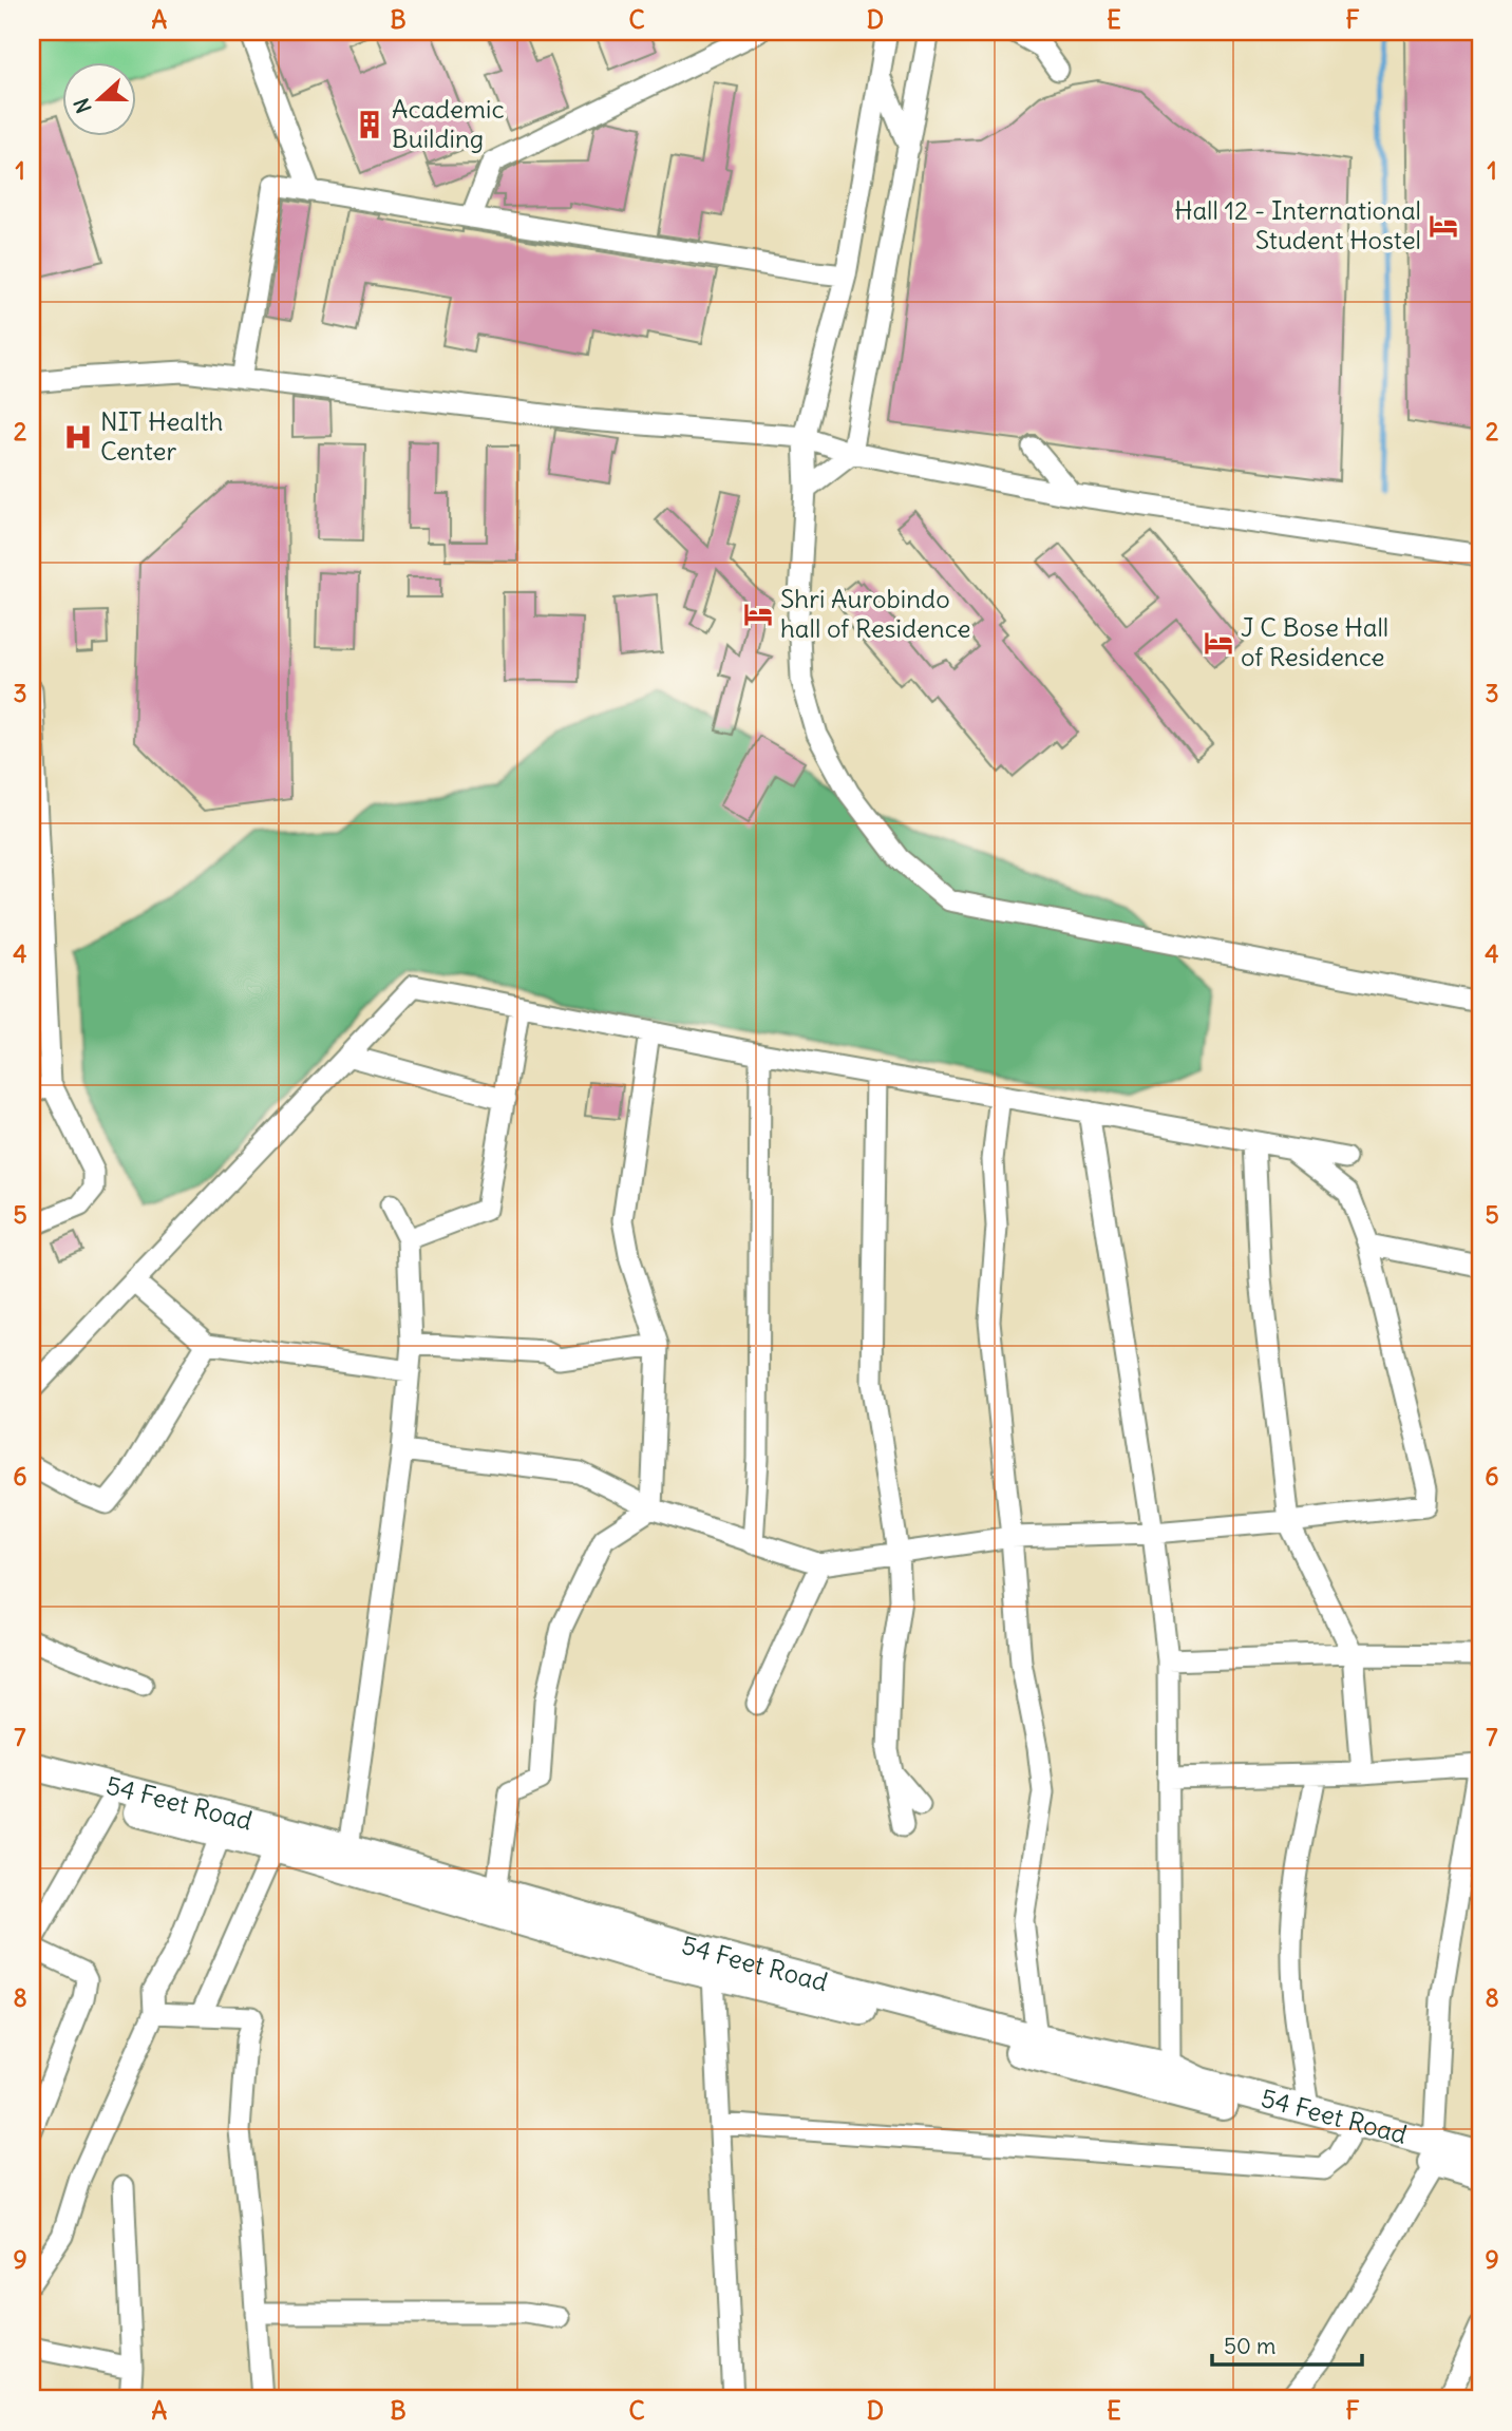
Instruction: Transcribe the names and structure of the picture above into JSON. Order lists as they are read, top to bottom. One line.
{"streets":{"street":["54 Feet Road"]},"places":{"building":["Academic Building"],"hotel":["Hall 12 - International Student Hostel","Shri Aurobindo hall of Residence","J C Bose Hall of Residence"],"hospital":["NIT Health Center"]},"scale_bar":"50 m","north":"left","grid":{"columns":["A","B","C","D","E","F"],"rows":["1","2","3","4","5","6","7","8","9"]}}
